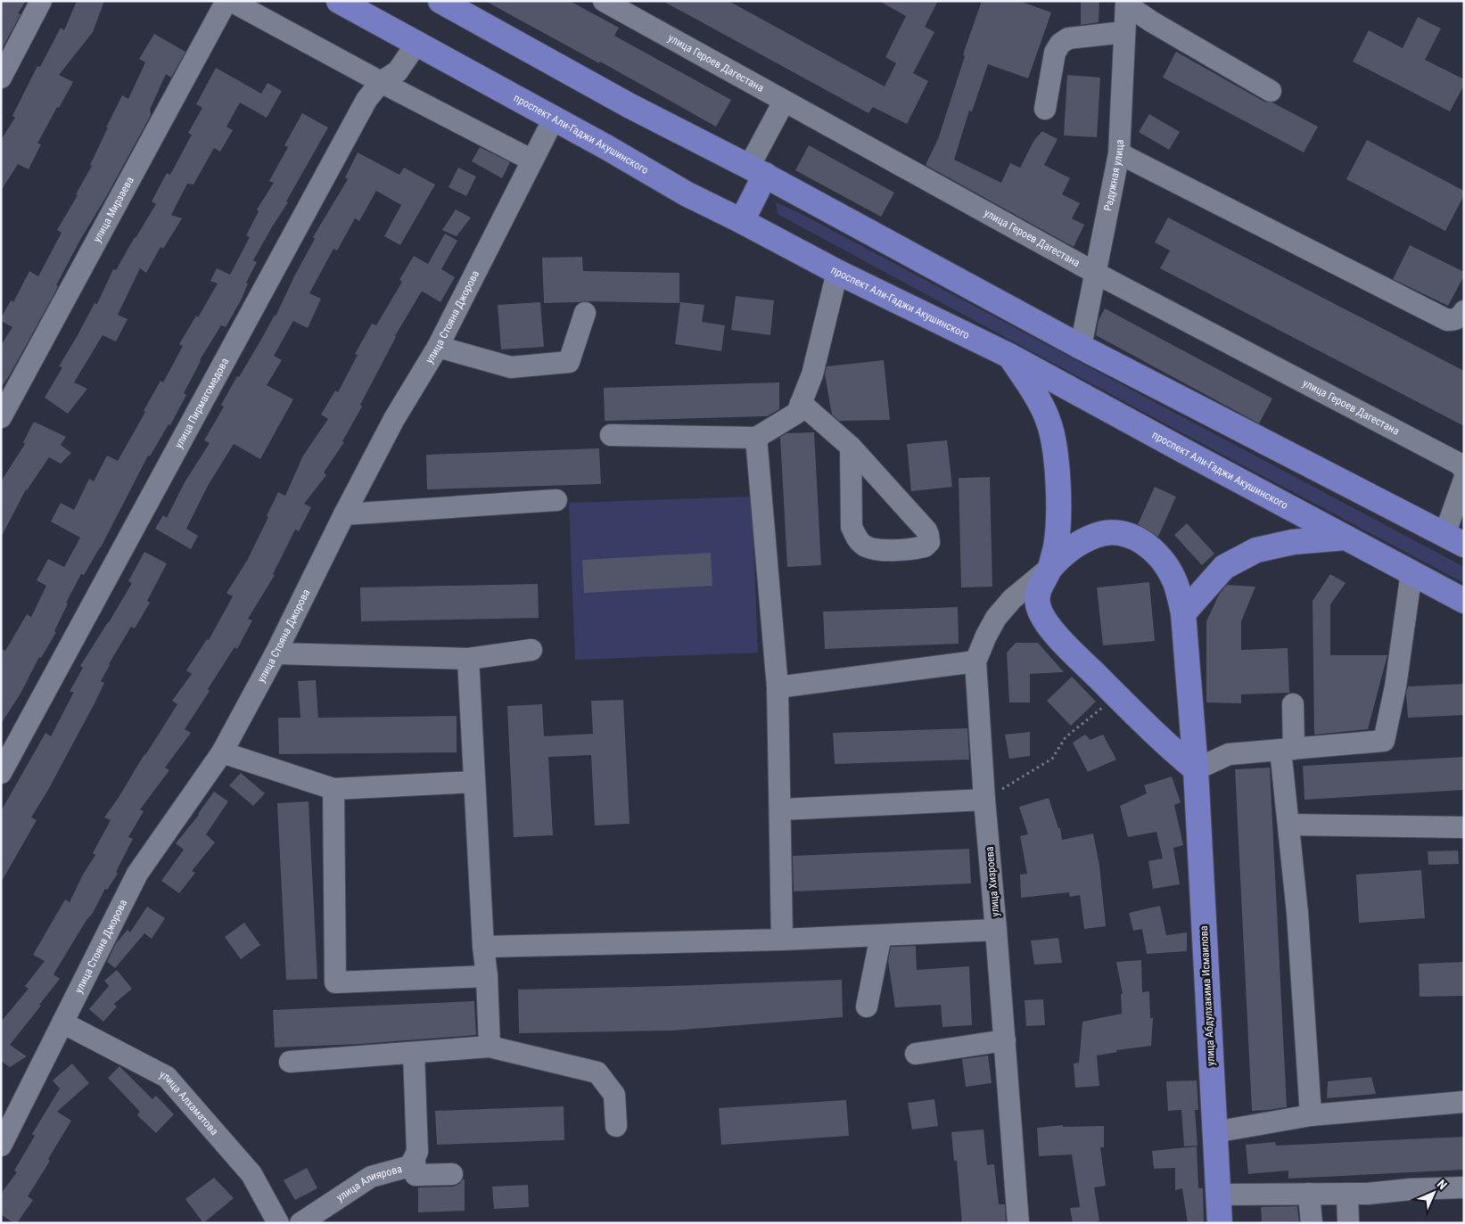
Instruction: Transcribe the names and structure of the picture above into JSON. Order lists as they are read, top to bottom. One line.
{"streets":{"main road":["проспект Али-Гаджи Акушинского","улица Абдулхакима Исмаилова"],"street":["улица Героев Дагестана","Радужная улица","улица Мирзаева","улица Стояна Джорова","улица Пирмагомедова","улица Хизроева","улица Алхаматова","улица Алиярова"]},"crossings":[["улица Героев Дагестана","Радужная улица"],["проспект Али-Гаджи Акушинского","улица Стояна Джорова"],["проспект Али-Гаджи Акушинского","улица Пирмагомедова"],["улица Стояна Джорова","улица Алхаматова"],["улица Хизроева","улица Абдулхакима Исмаилова"]],"north":"top right"}
